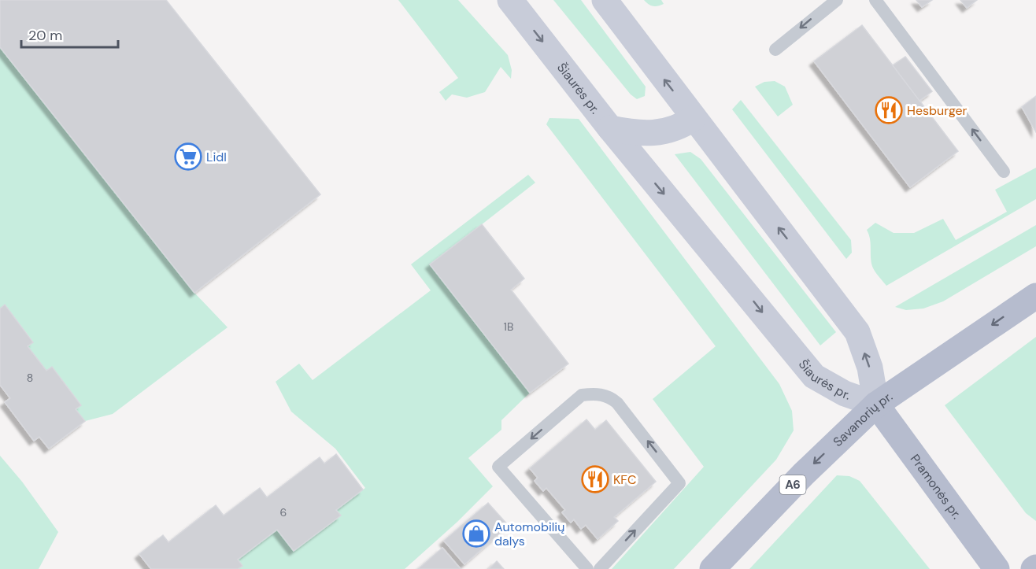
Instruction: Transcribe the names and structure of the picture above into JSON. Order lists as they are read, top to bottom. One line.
{"streets":{"main road":["Šiaurės pr.","Savanorių pr.","A6","Pramonės pr."]},"crossings":[["Šiaurės pr.","Savanorių pr."],["Šiaurės pr.","Pramonės pr."],["Savanorių pr.","Pramonės pr."]],"one_way":["Savanorių pr."],"places":{"restaurant":["Hesburger","KFC"],"supermarket":["Lidl"],"shop":["Automobilių dalys"]},"house_numbers":["1B","8","6"],"scale_bar":"20 m"}
